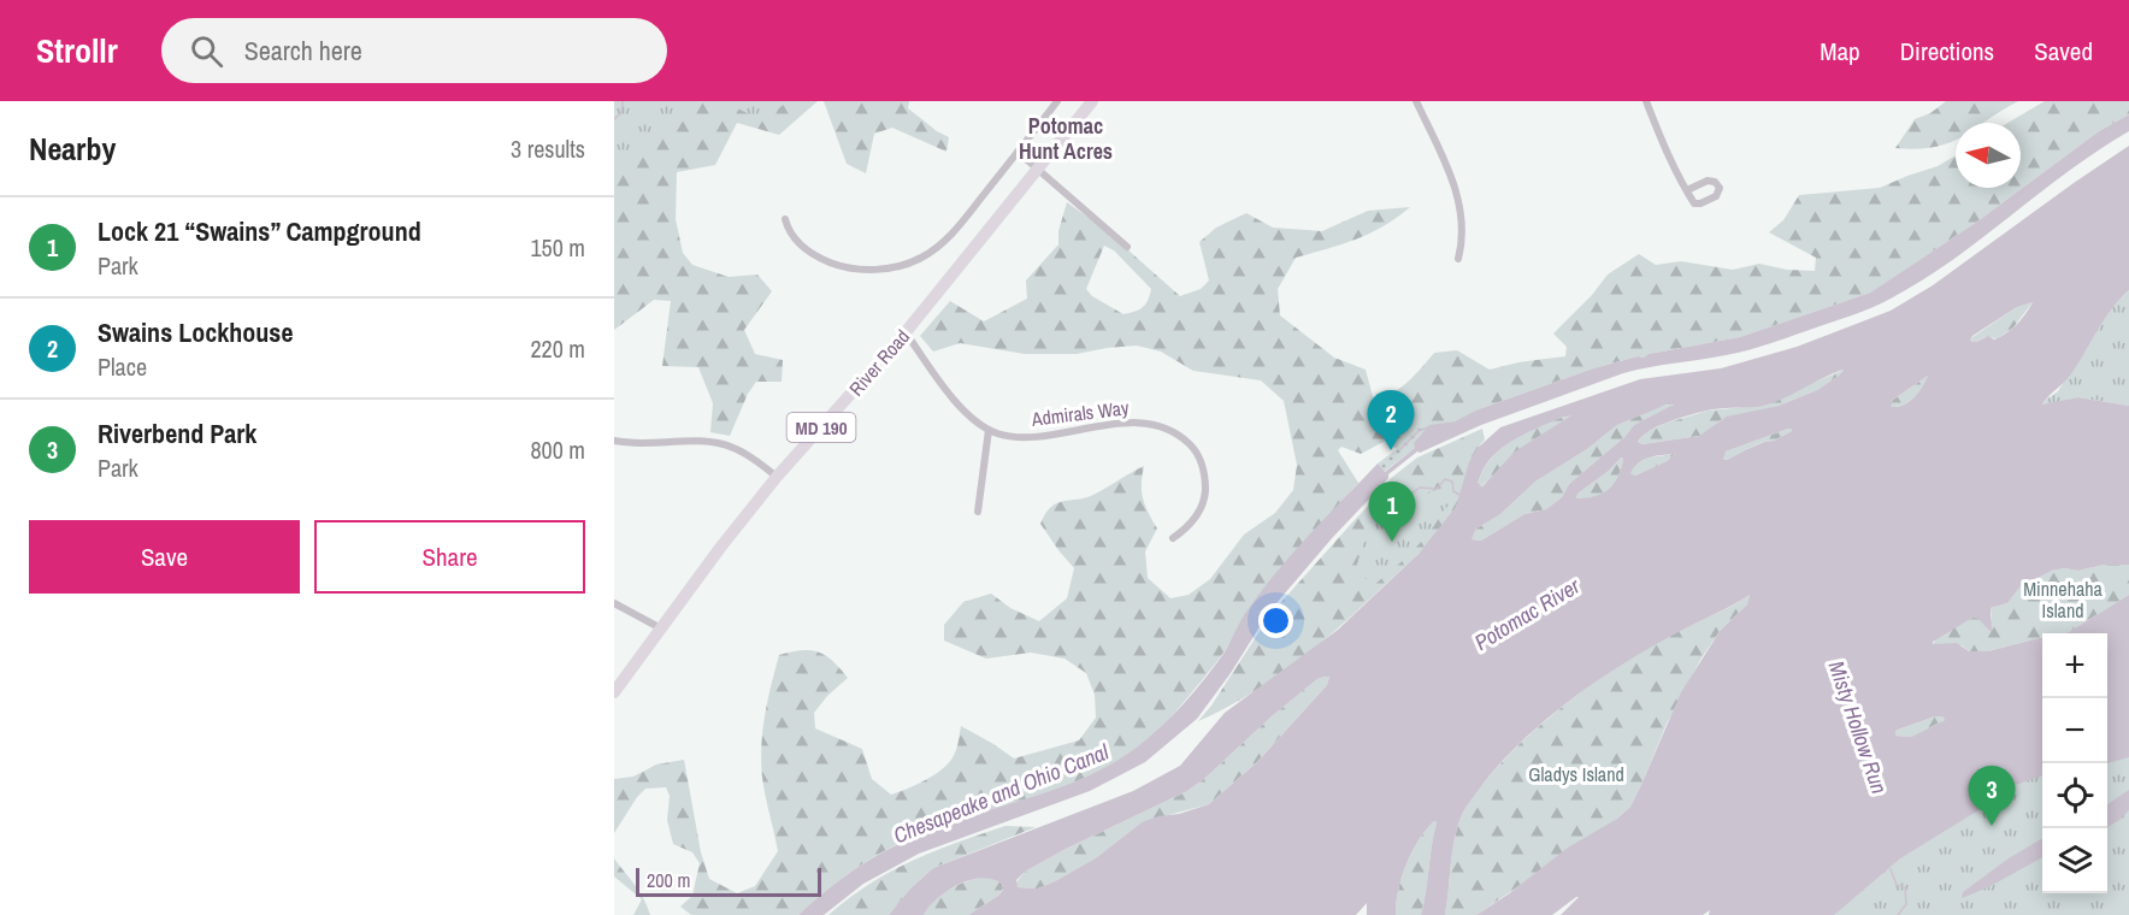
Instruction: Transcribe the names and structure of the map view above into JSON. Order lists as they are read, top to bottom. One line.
{"streets":{"main road":["River Road","MD 190"],"street":["Admirals Way"]},"crossings":[["River Road","Admirals Way"]],"districts":["Potomac Hunt Acres"],"water":["Potomac River","Misty Hollow Run","Chesapeake and Ohio Canal"],"parks":["Minnehaha Island","Gladys Island"],"scale_bar":"200 m","north":"left","page":{"header":"Strollr","search":"Search here","nav":["Map","Directions","Saved"],"heading":["Nearby","3 results"],"list":[{"mark":"1","name":"Lock 21 “Swains” Campground","note":"Park","value":"150 m"},{"mark":"2","name":"Swains Lockhouse","note":"Place","value":"220 m"},{"mark":"3","name":"Riverbend Park","note":"Park","value":"800 m"}],"pins":["2","1","3"],"buttons":["Save","Share"],"map_buttons":["+","−"],"scale":"200 m"}}
